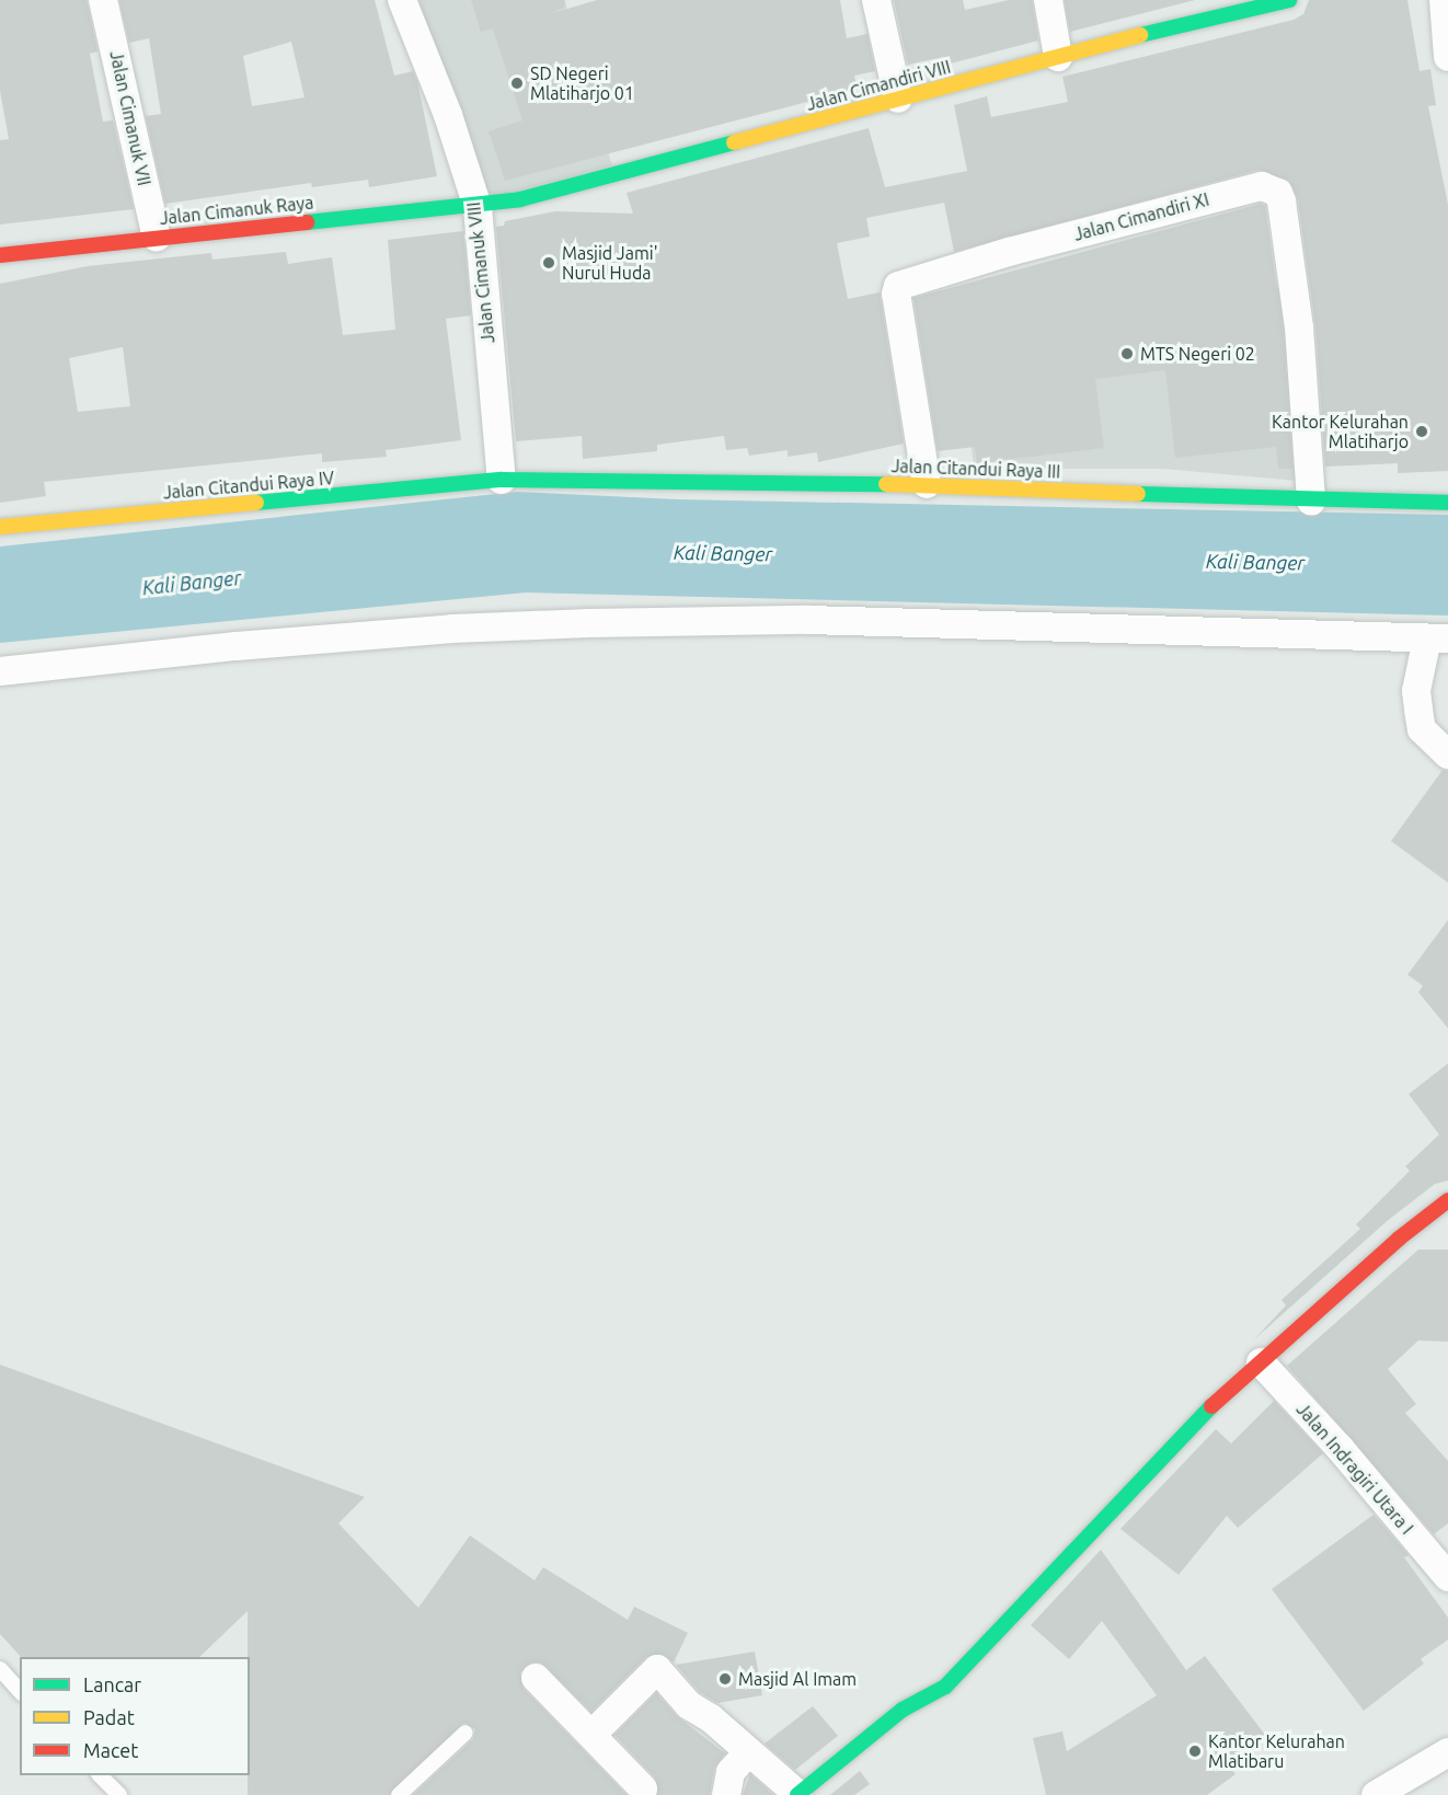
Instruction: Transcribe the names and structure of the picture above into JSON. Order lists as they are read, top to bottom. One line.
{"streets":{"street":["Jalan Cimandiri VIII","Jalan Cimanuk VII","Jalan Cimanuk Raya","Jalan Cimandiri XI","Jalan Cimanuk VIII","Jalan Citandui Raya III","Jalan Citandui Raya IV","Jalan Indragiri Utara I"]},"crossings":[["Jalan Cimandiri VIII","Jalan Cimanuk Raya"],["Jalan Cimandiri VIII","Jalan Cimanuk VIII"],["Jalan Cimanuk VII","Jalan Cimanuk Raya"],["Jalan Cimanuk Raya","Jalan Cimanuk VIII"],["Jalan Cimandiri XI","Jalan Citandui Raya III"],["Jalan Cimanuk VIII","Jalan Citandui Raya III"],["Jalan Cimanuk VIII","Jalan Citandui Raya IV"],["Jalan Citandui Raya III","Jalan Citandui Raya IV"]],"water":["Kali Banger"],"places":["SD Negeri Mlatiharjo 01","Masjid Jami' Nurul Huda","MTS Negeri 02","Kantor Kelurahan Mlatiharjo","Masjid Al Imam","Kantor Kelurahan Mlatibaru"],"legend":["Lancar","Padat","Macet"]}
